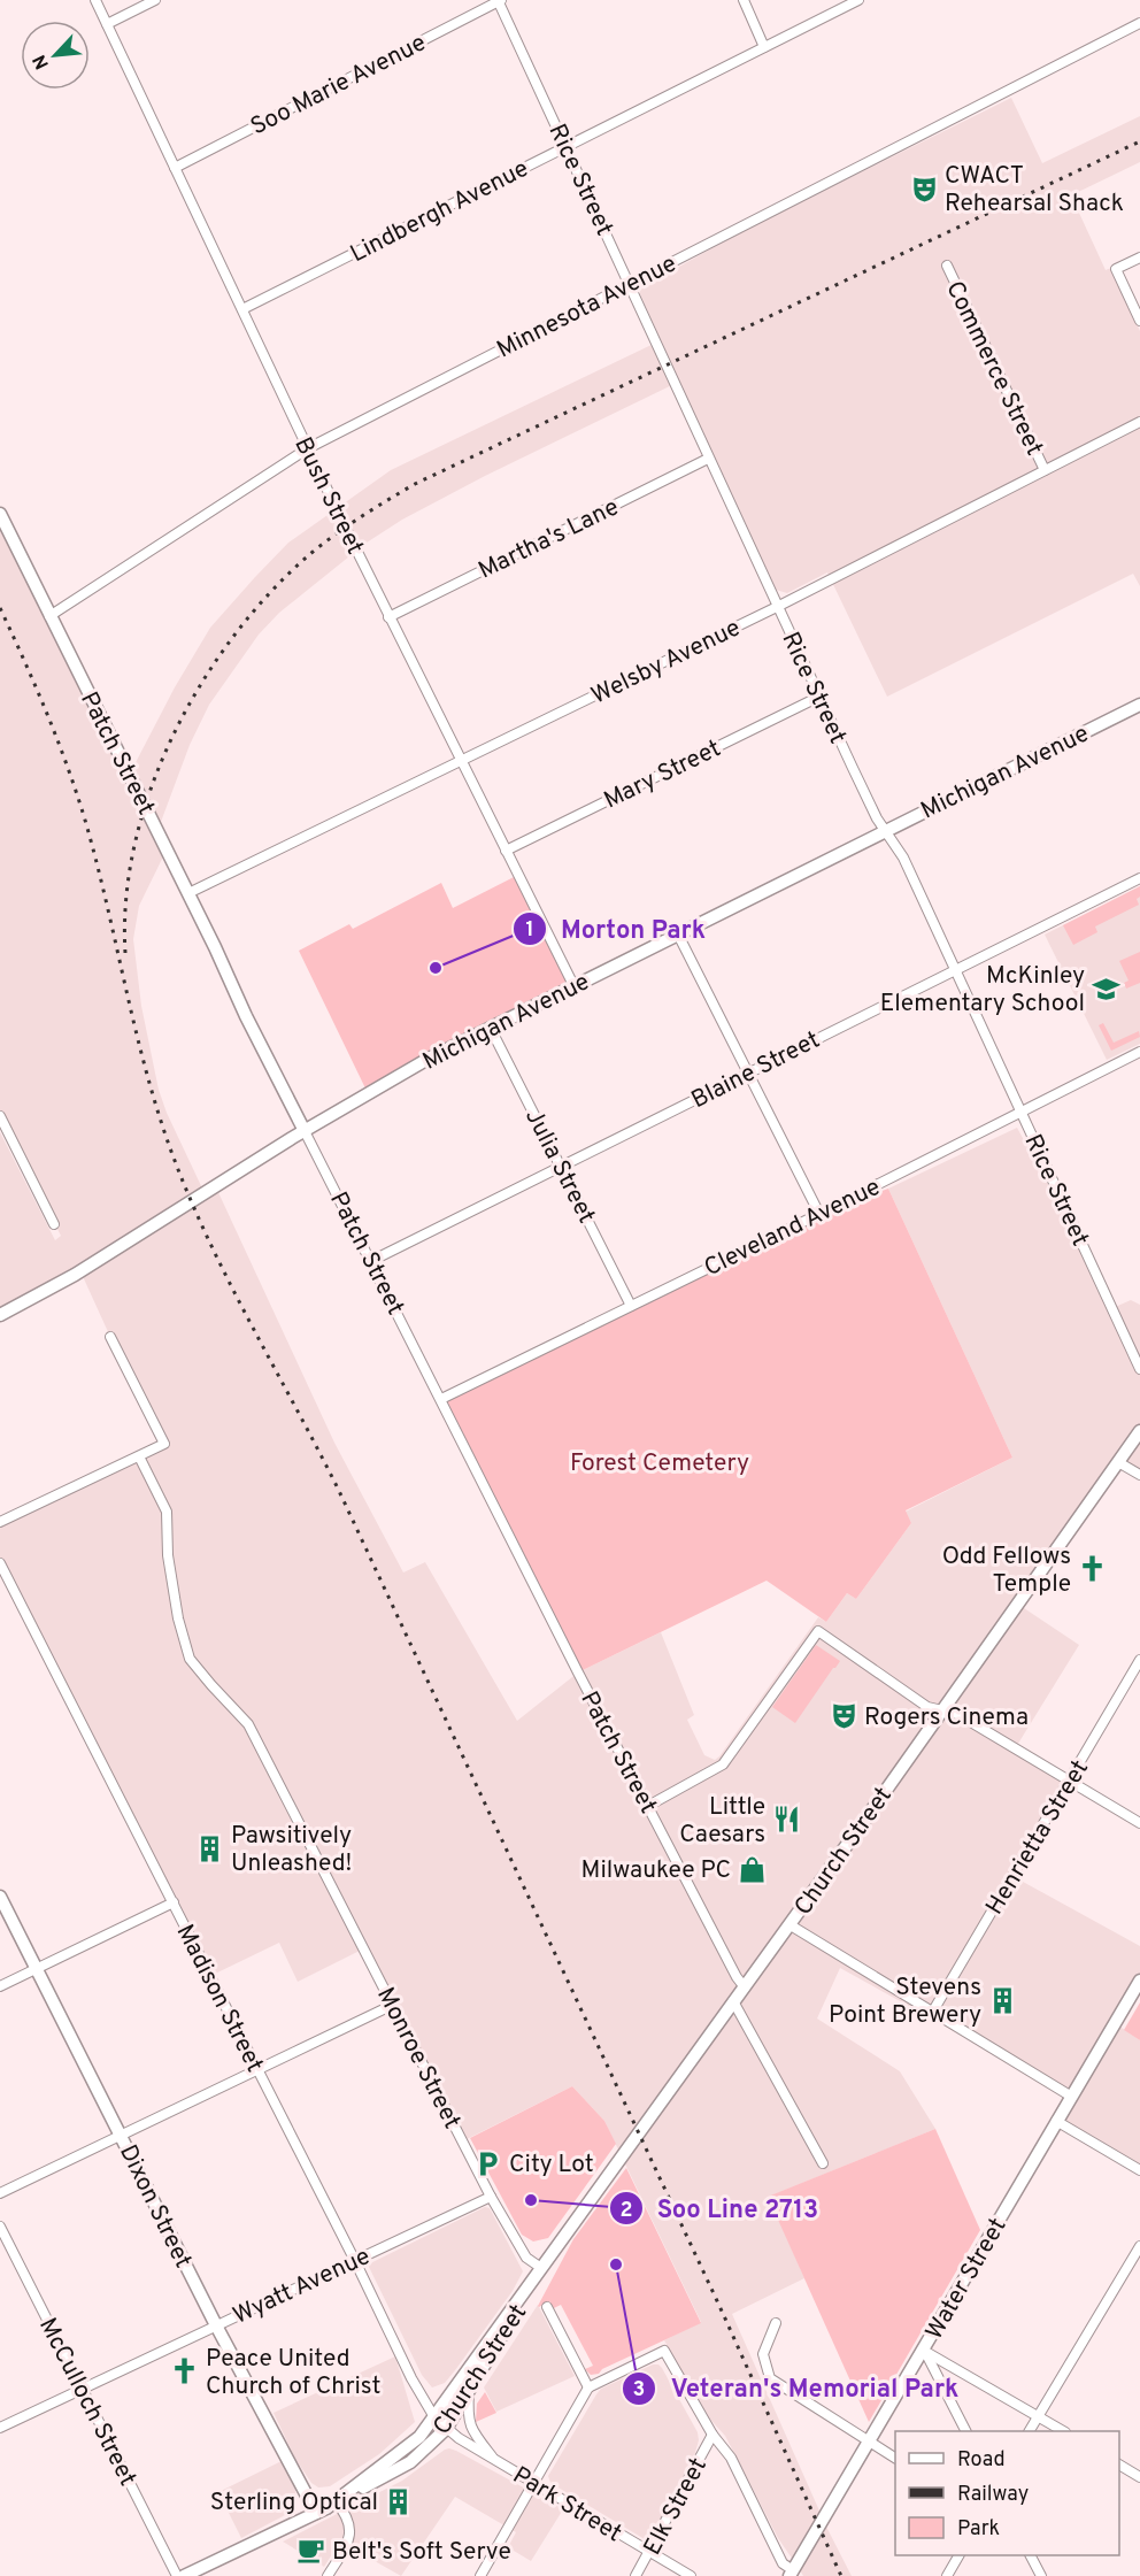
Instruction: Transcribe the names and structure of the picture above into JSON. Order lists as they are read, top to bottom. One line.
{"streets":{"street":["Soo Marie Avenue","Rice Street","Lindbergh Avenue","Minnesota Avenue","Commerce Street","Bush Street","Martha's Lane","Welsby Avenue","Patch Street","Michigan Avenue","Mary Street","Blaine Street","Julia Street","Cleveland Avenue","Henrietta Street","Church Street","Madison Street","Monroe Street","Dixon Street","Water Street","Wyatt Avenue","McCulloch Street","Park Street","Elk Street"]},"crossings":[["Soo Marie Avenue","Rice Street"],["Soo Marie Avenue","Bush Street"],["Rice Street","Lindbergh Avenue"],["Rice Street","Minnesota Avenue"],["Rice Street","Martha's Lane"],["Rice Street","Welsby Avenue"],["Rice Street","Michigan Avenue"],["Rice Street","Mary Street"],["Rice Street","Blaine Street"],["Rice Street","Cleveland Avenue"],["Lindbergh Avenue","Bush Street"],["Minnesota Avenue","Bush Street"],["Minnesota Avenue","Patch Street"],["Commerce Street","Welsby Avenue"],["Bush Street","Martha's Lane"],["Bush Street","Welsby Avenue"],["Bush Street","Michigan Avenue"],["Bush Street","Mary Street"],["Welsby Avenue","Patch Street"],["Patch Street","Michigan Avenue"],["Patch Street","Blaine Street"],["Patch Street","Cleveland Avenue"],["Patch Street","Church Street"],["Michigan Avenue","Julia Street"],["Blaine Street","Julia Street"],["Julia Street","Cleveland Avenue"],["Church Street","Madison Street"],["Church Street","Monroe Street"],["Church Street","Park Street"],["Madison Street","Wyatt Avenue"],["Madison Street","Park Street"],["Monroe Street","Wyatt Avenue"],["Dixon Street","Wyatt Avenue"],["Wyatt Avenue","McCulloch Street"],["Park Street","Elk Street"]],"parks":["Forest Cemetery"],"places":{"theatre":["CWACT Rehearsal Shack","Rogers Cinema"],"other":["Morton Park","Soo Line 2713","Veteran's Memorial Park"],"school or university":["McKinley Elementary School"],"church":["Odd Fellows Temple","Peace United Church of Christ"],"restaurant":["Little Caesars"],"building":["Pawsitively Unleashed!","Stevens Point Brewery","Sterling Optical"],"shop":["Milwaukee PC"],"parking":["City Lot"],"cafe":["Belt's Soft Serve"]},"legend":["Road","Railway","Park"],"north":"bottom left"}
